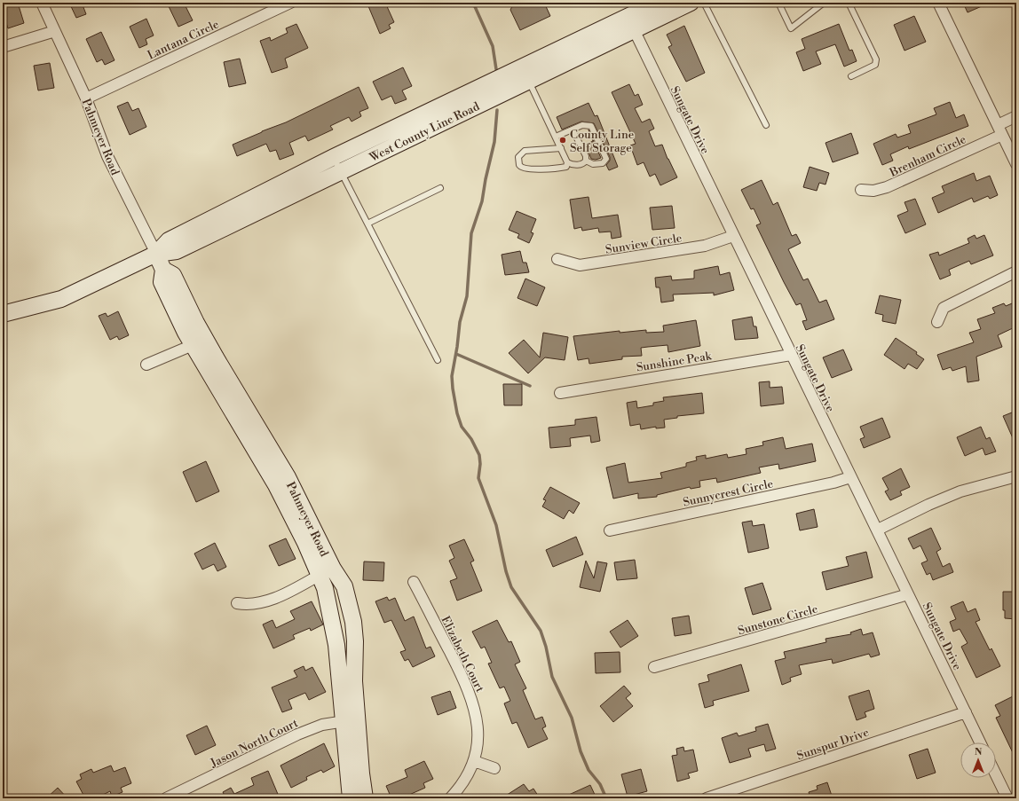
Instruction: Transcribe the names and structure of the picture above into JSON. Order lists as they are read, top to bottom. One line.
{"streets":{"main road":["West County Line Road","Pahmeyer Road"],"street":["Lantana Circle","Sungate Drive","Brenham Circle","Sunview Circle","Sunshine Peak","Sunnycrest Circle","Sunstone Circle","Elizabeth Court","Jason North Court","Sunspur Drive"]},"crossings":[["Lantana Circle","Pahmeyer Road"],["Sungate Drive","West County Line Road"],["Sungate Drive","Sunview Circle"],["Sungate Drive","Sunshine Peak"],["Sungate Drive","Sunnycrest Circle"],["Sungate Drive","Sunstone Circle"],["Sungate Drive","Sunspur Drive"],["West County Line Road","Pahmeyer Road"],["Pahmeyer Road","Jason North Court"]],"places":["County Line Self Storage"],"north":"top"}
